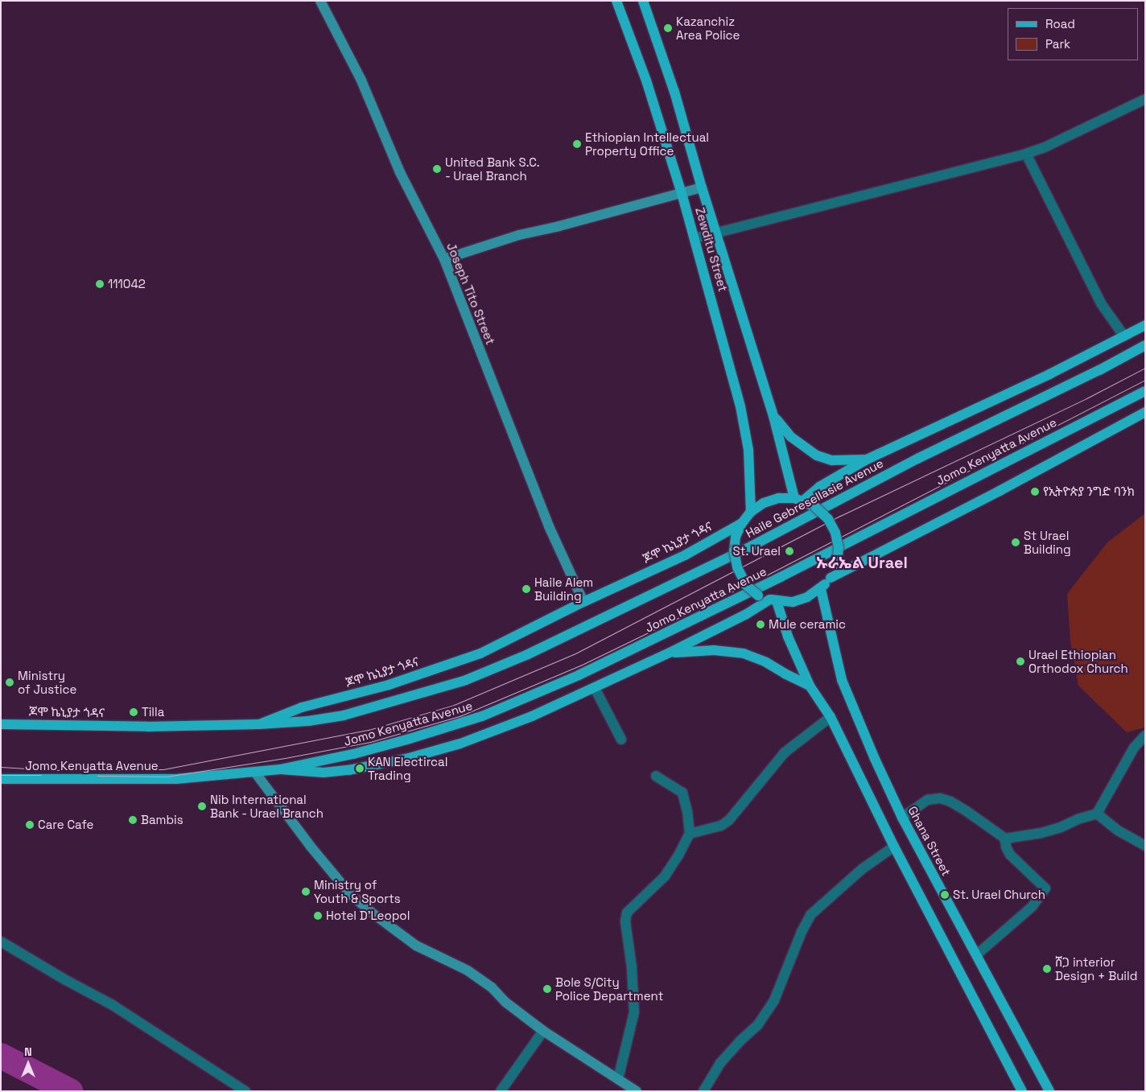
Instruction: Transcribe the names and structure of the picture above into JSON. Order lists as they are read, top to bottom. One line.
{"streets":{"main road":["Zewditu Street","Joseph Tito Street","Jomo Kenyatta Avenue","Haile Gebresellasie Avenue","ጆሞ ኬኒያታ ጎዳና","Ghana Street"]},"crossings":[["Zewditu Street","Haile Gebresellasie Avenue"],["Zewditu Street","ጆሞ ኬኒያታ ጎዳና"],["Zewditu Street","Ghana Street"],["Joseph Tito Street","ጆሞ ኬኒያታ ጎዳና"],["Haile Gebresellasie Avenue","ጆሞ ኬኒያታ ጎዳና"],["Haile Gebresellasie Avenue","Ghana Street"],["ጆሞ ኬኒያታ ጎዳና","Ghana Street"]],"districts":["ኡራኤል Urael"],"places":["Kazanchiz Area Police","Ethiopian Intellectual Property Office","United Bank S.C. - Urael Branch","111042","የኢትዮጵያ ንግድ ባንክ","St Urael Building","St. Urael","Haile Alem Building","Mule ceramic","Urael Ethiopian Orthodox Church","Ministry of Justice","Tilla","KAN Electircal Trading","Nib International Bank - Urael Branch","Bambis","Care Cafe","Ministry of Youth & Sports","St. Urael Church","Hotel D'Leopol","ሸጋ interior Design + Build","Bole S/City Police Department"],"legend":["Road","Park"],"north":"top"}
